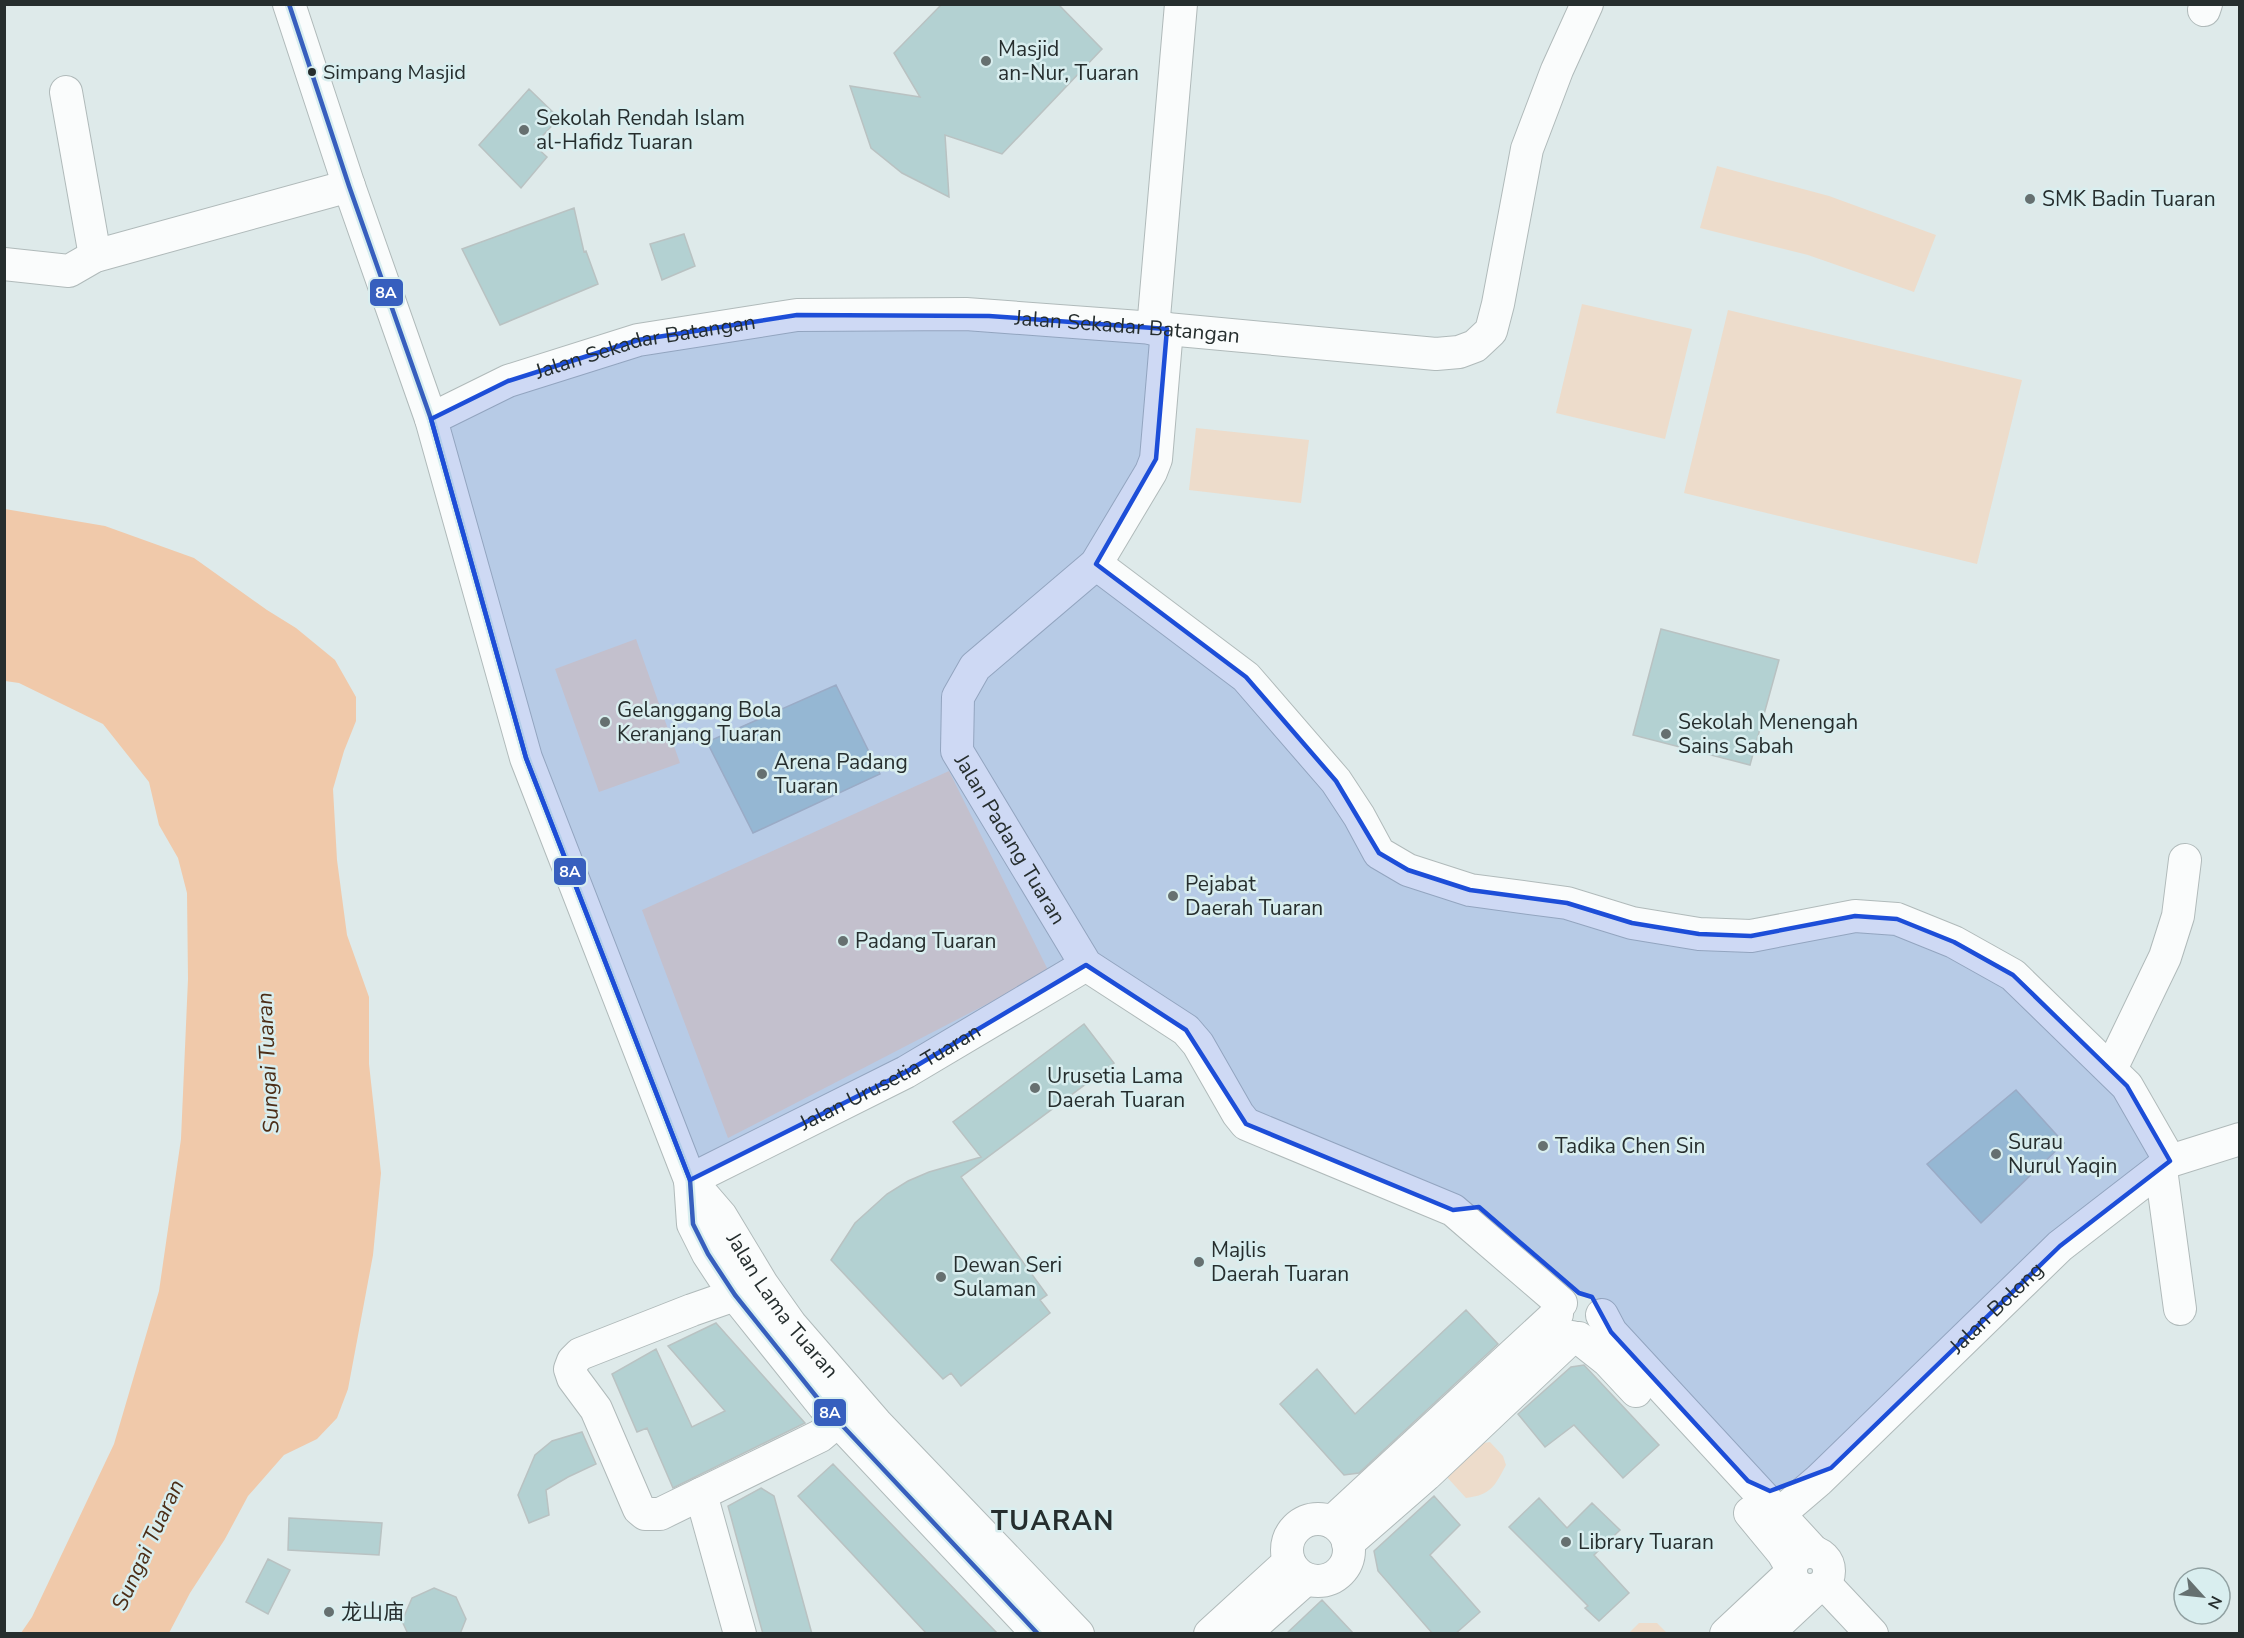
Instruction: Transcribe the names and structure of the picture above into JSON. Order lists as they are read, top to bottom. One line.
{"streets":{"street":["Jalan Sekadar Batangan","Jalan Padang Tuaran","Jalan Urusetia Tuaran","Jalan Lama Tuaran","Jalan Bolong"]},"crossings":[["Jalan Sekadar Batangan","Jalan Padang Tuaran"],["Jalan Sekadar Batangan","Jalan Lama Tuaran"],["Jalan Padang Tuaran","Jalan Urusetia Tuaran"],["Jalan Padang Tuaran","Jalan Bolong"],["Jalan Urusetia Tuaran","Jalan Lama Tuaran"]],"districts":["TUARAN"],"water":["Sungai Tuaran"],"places":["Masjid an-Nur, Tuaran","Simpang Masjid","Sekolah Rendah Islam al-Hafidz Tuaran","SMK Badin Tuaran","Gelanggang Bola Keranjang Tuaran","Sekolah Menengah Sains Sabah","Arena Padang Tuaran","Pejabat Daerah Tuaran","Padang Tuaran","Urusetia Lama Daerah Tuaran","Tadika Chen Sin","Surau Nurul Yaqin","Majlis Daerah Tuaran","Dewan Seri Sulaman","Library Tuaran","龙山庙"],"lines":["transit line 8A"],"north":"bottom right"}
